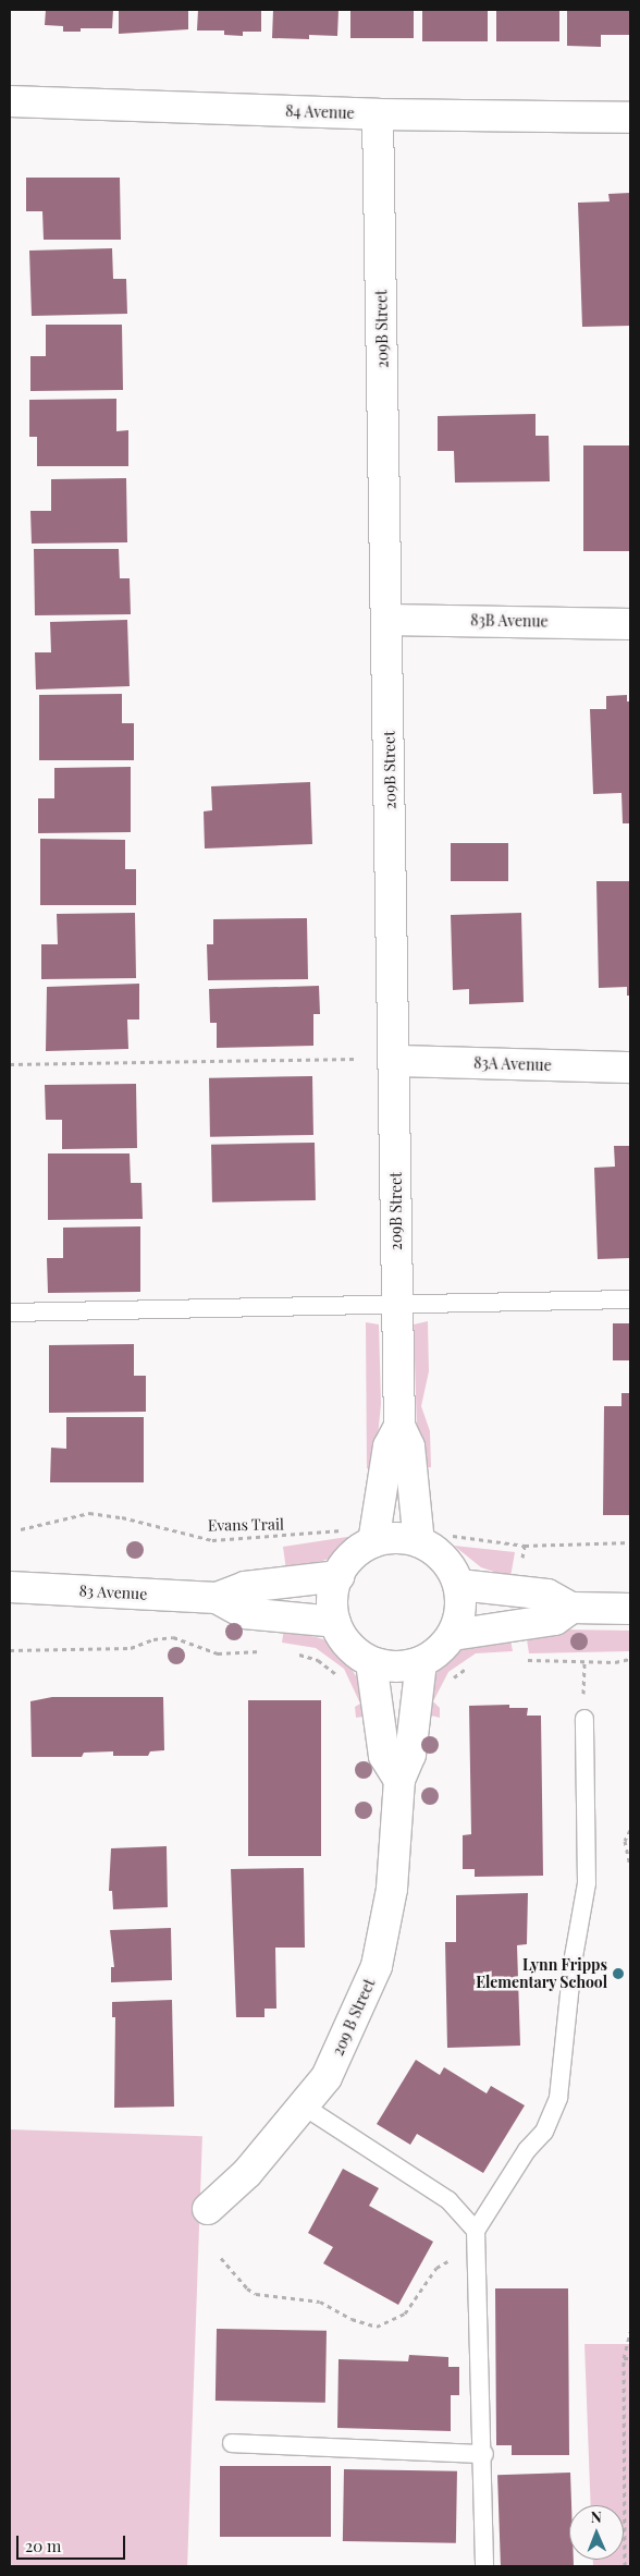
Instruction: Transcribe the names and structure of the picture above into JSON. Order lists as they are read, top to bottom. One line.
{"streets":{"street":["84 Avenue","209B Street","83B Avenue","83A Avenue","83 Avenue","209 B Street"],"path":["Evans Trail"]},"crossings":[["84 Avenue","209B Street"],["209B Street","83B Avenue"],["209B Street","83A Avenue"],["209B Street","83 Avenue"],["209B Street","209 B Street"],["83 Avenue","209 B Street"]],"places":["Lynn Fripps Elementary School"],"scale_bar":"20 m","north":"top"}
